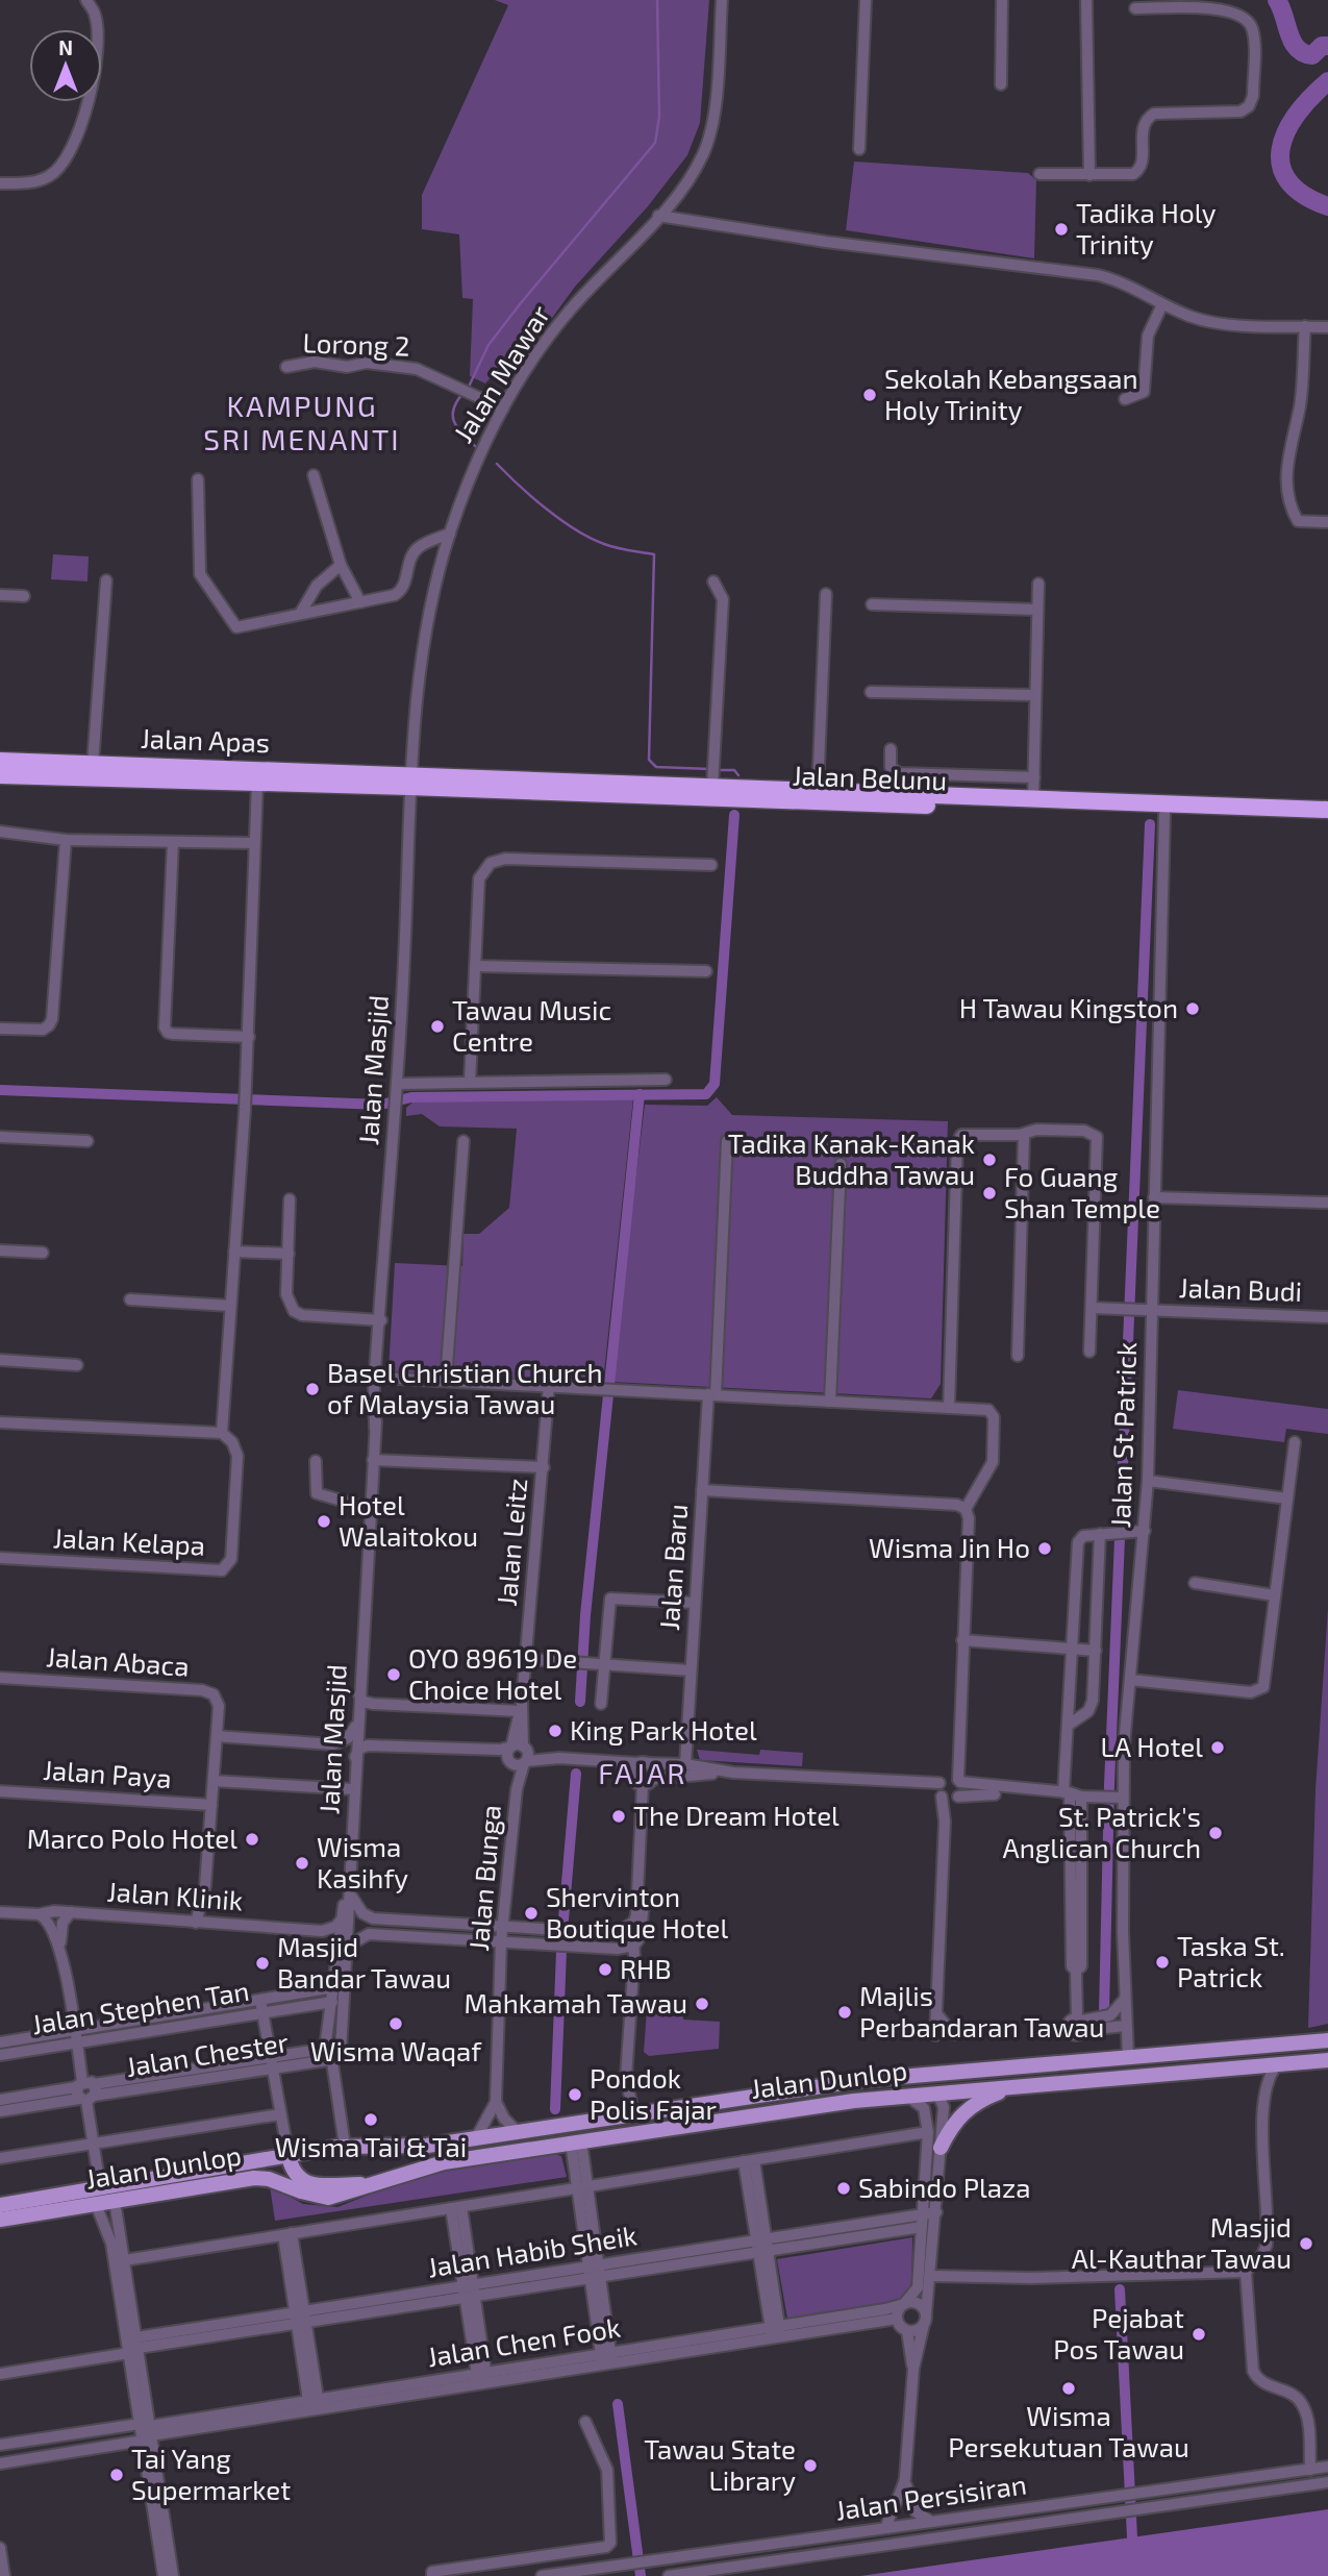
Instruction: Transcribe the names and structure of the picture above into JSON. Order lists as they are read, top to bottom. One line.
{"streets":{"highway":["Jalan Apas","Jalan Belunu"],"main road":["Jalan Dunlop"],"street":["Lorong 2","Jalan Mawar","Jalan Masjid","Jalan Budi","Jalan St Patrick","Jalan Kelapa","Jalan Leitz","Jalan Baru","Jalan Abaca","Jalan Paya","Jalan Bunga","Jalan Klinik","Jalan Stephen Tan","Jalan Chester","Jalan Habib Sheik","Jalan Chen Fook","Jalan Persisiran"]},"crossings":[["Lorong 2","Jalan Mawar"],["Jalan Mawar","Jalan Apas"],["Jalan Mawar","Jalan Belunu"],["Jalan Mawar","Jalan Masjid"],["Jalan Apas","Jalan Belunu"],["Jalan Apas","Jalan Masjid"],["Jalan Belunu","Jalan Masjid"],["Jalan Belunu","Jalan St Patrick"],["Jalan Masjid","Jalan Chester"],["Jalan Budi","Jalan St Patrick"],["Jalan St Patrick","Jalan Dunlop"],["Jalan Leitz","Jalan Bunga"],["Jalan Abaca","Jalan Paya"],["Jalan Bunga","Jalan Dunlop"]],"districts":["KAMPUNG SRI MENANTI","FAJAR"],"places":["Tadika Holy Trinity","Sekolah Kebangsaan Holy Trinity","H Tawau Kingston","Tawau Music Centre","Tadika Kanak-Kanak Buddha Tawau","Fo Guang Shan Temple","Basel Christian Church of Malaysia Tawau","Hotel Walaitokou","Wisma Jin Ho","OYO 89619 De Choice Hotel","King Park Hotel","LA Hotel","The Dream Hotel","St. Patrick's Anglican Church","Marco Polo Hotel","Wisma Kasihfy","Shervinton Boutique Hotel","Taska St. Patrick","Masjid Bandar Tawau","RHB","Mahkamah Tawau","Majlis Perbandaran Tawau","Wisma Waqaf","Pondok Polis Fajar","Wisma Tai & Tai","Sabindo Plaza","Masjid Al-Kauthar Tawau","Pejabat Pos Tawau","Wisma Persekutuan Tawau","Tawau State Library","Tai Yang Supermarket"],"north":"top"}
